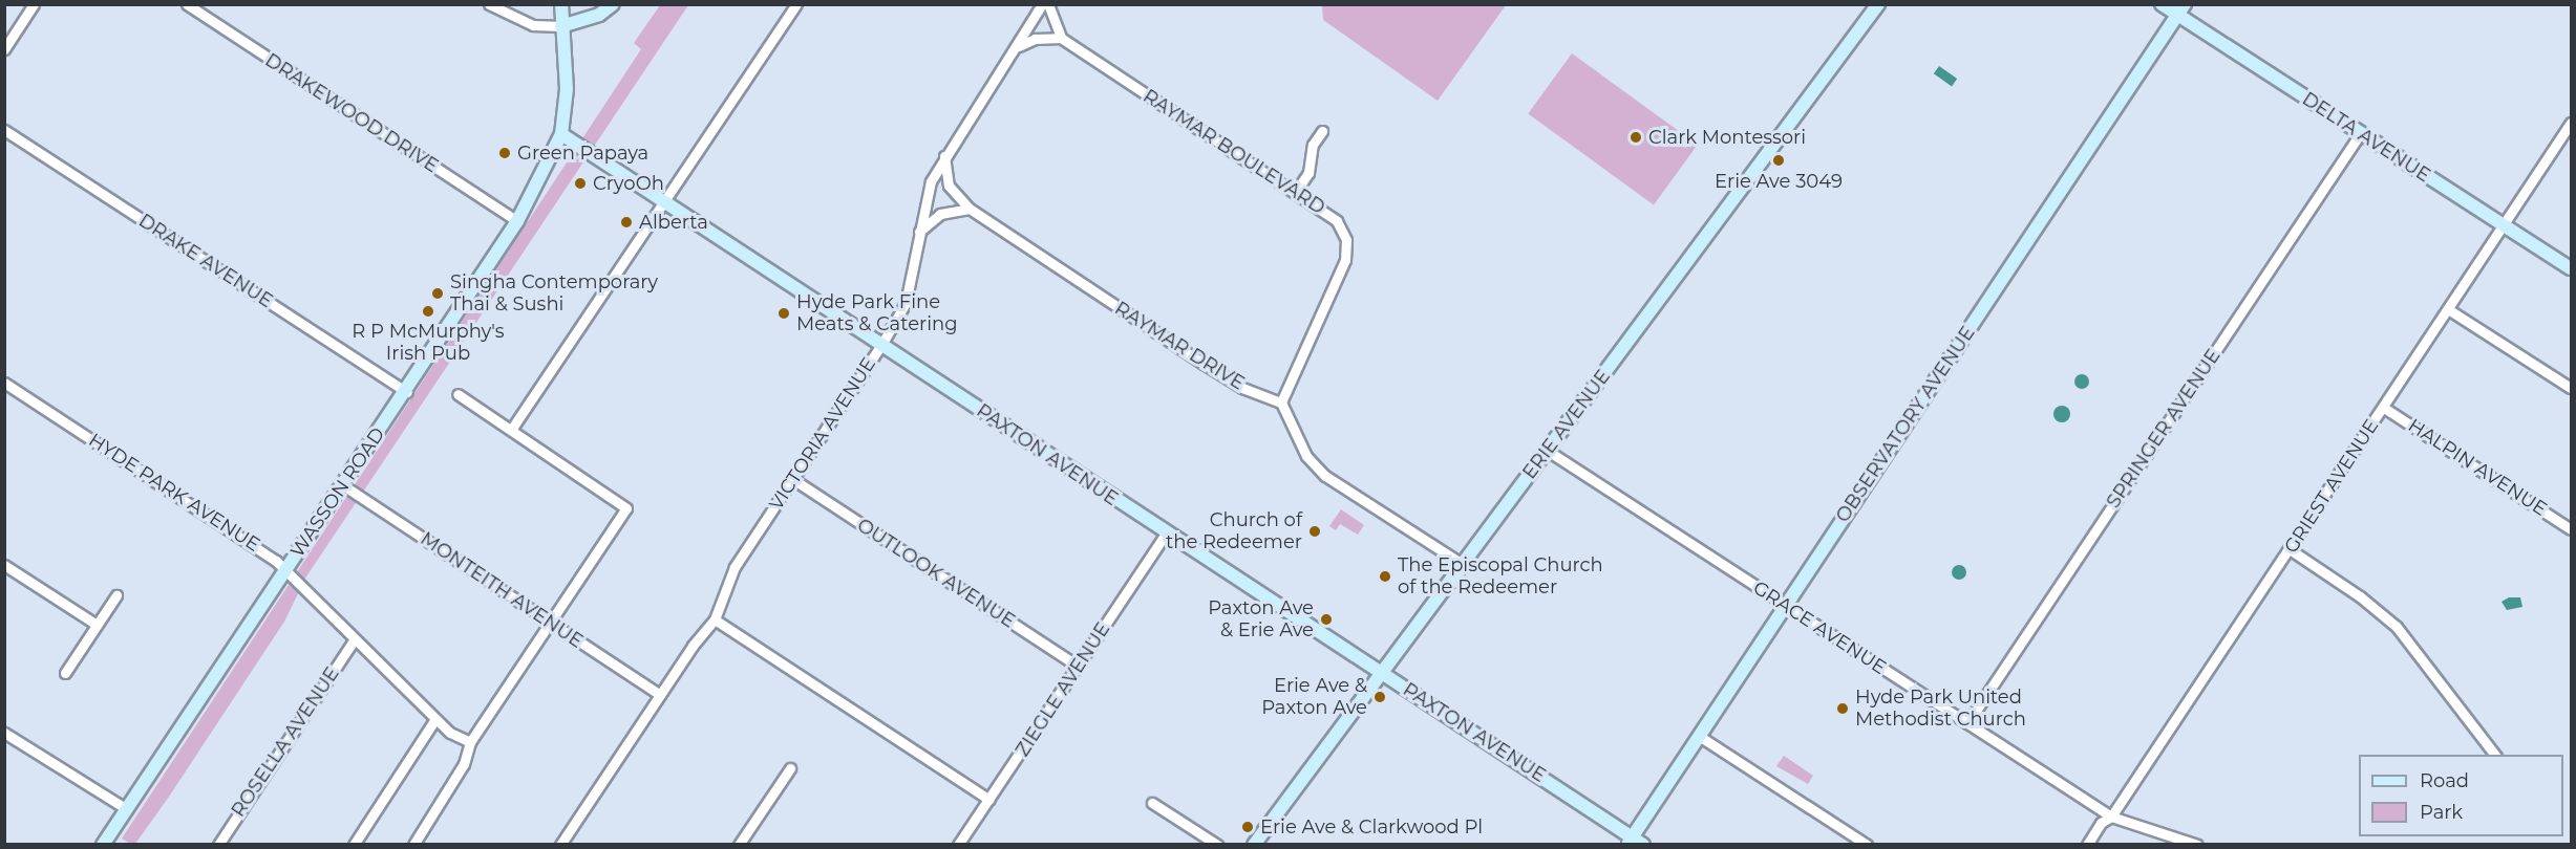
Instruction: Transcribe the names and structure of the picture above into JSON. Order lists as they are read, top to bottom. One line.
{"streets":{"street":["DRAKEWOOD DRIVE","DELTA AVENUE","RAYMAR BOULEVARD","DRAKE AVENUE","RAYMAR DRIVE","ERIE AVENUE","OBSERVATORY AVENUE","SPRINGER AVENUE","VICTORIA AVENUE","PAXTON AVENUE","HALPIN AVENUE","GRIEST AVENUE","HYDE PARK AVENUE","WASSON ROAD","OUTLOOK AVENUE","MONTEITH AVENUE","GRACE AVENUE","ZIEGLE AVENUE","ROSELLA AVENUE"]},"crossings":[["DRAKEWOOD DRIVE","WASSON ROAD"],["DELTA AVENUE","OBSERVATORY AVENUE"],["DELTA AVENUE","SPRINGER AVENUE"],["DELTA AVENUE","GRIEST AVENUE"],["RAYMAR BOULEVARD","RAYMAR DRIVE"],["DRAKE AVENUE","WASSON ROAD"],["RAYMAR DRIVE","VICTORIA AVENUE"],["ERIE AVENUE","PAXTON AVENUE"],["ERIE AVENUE","GRACE AVENUE"],["OBSERVATORY AVENUE","PAXTON AVENUE"],["OBSERVATORY AVENUE","GRACE AVENUE"],["SPRINGER AVENUE","GRACE AVENUE"],["VICTORIA AVENUE","PAXTON AVENUE"],["VICTORIA AVENUE","OUTLOOK AVENUE"],["VICTORIA AVENUE","MONTEITH AVENUE"],["PAXTON AVENUE","WASSON ROAD"],["PAXTON AVENUE","ZIEGLE AVENUE"],["HALPIN AVENUE","GRIEST AVENUE"],["GRIEST AVENUE","GRACE AVENUE"],["HYDE PARK AVENUE","WASSON ROAD"],["HYDE PARK AVENUE","ROSELLA AVENUE"],["WASSON ROAD","MONTEITH AVENUE"],["OUTLOOK AVENUE","ZIEGLE AVENUE"]],"places":["Clark Montessori","Green Papaya","Erie Ave 3049","CryoOh","Alberta","Singha Contemporary Thai & Sushi","R P McMurphy's Irish Pub","Hyde Park Fine Meats & Catering","Church of the Redeemer","The Episcopal Church of the Redeemer","Paxton Ave & Erie Ave","Erie Ave & Paxton Ave","Hyde Park United Methodist Church","Erie Ave & Clarkwood Pl"],"legend":["Road","Park"]}
